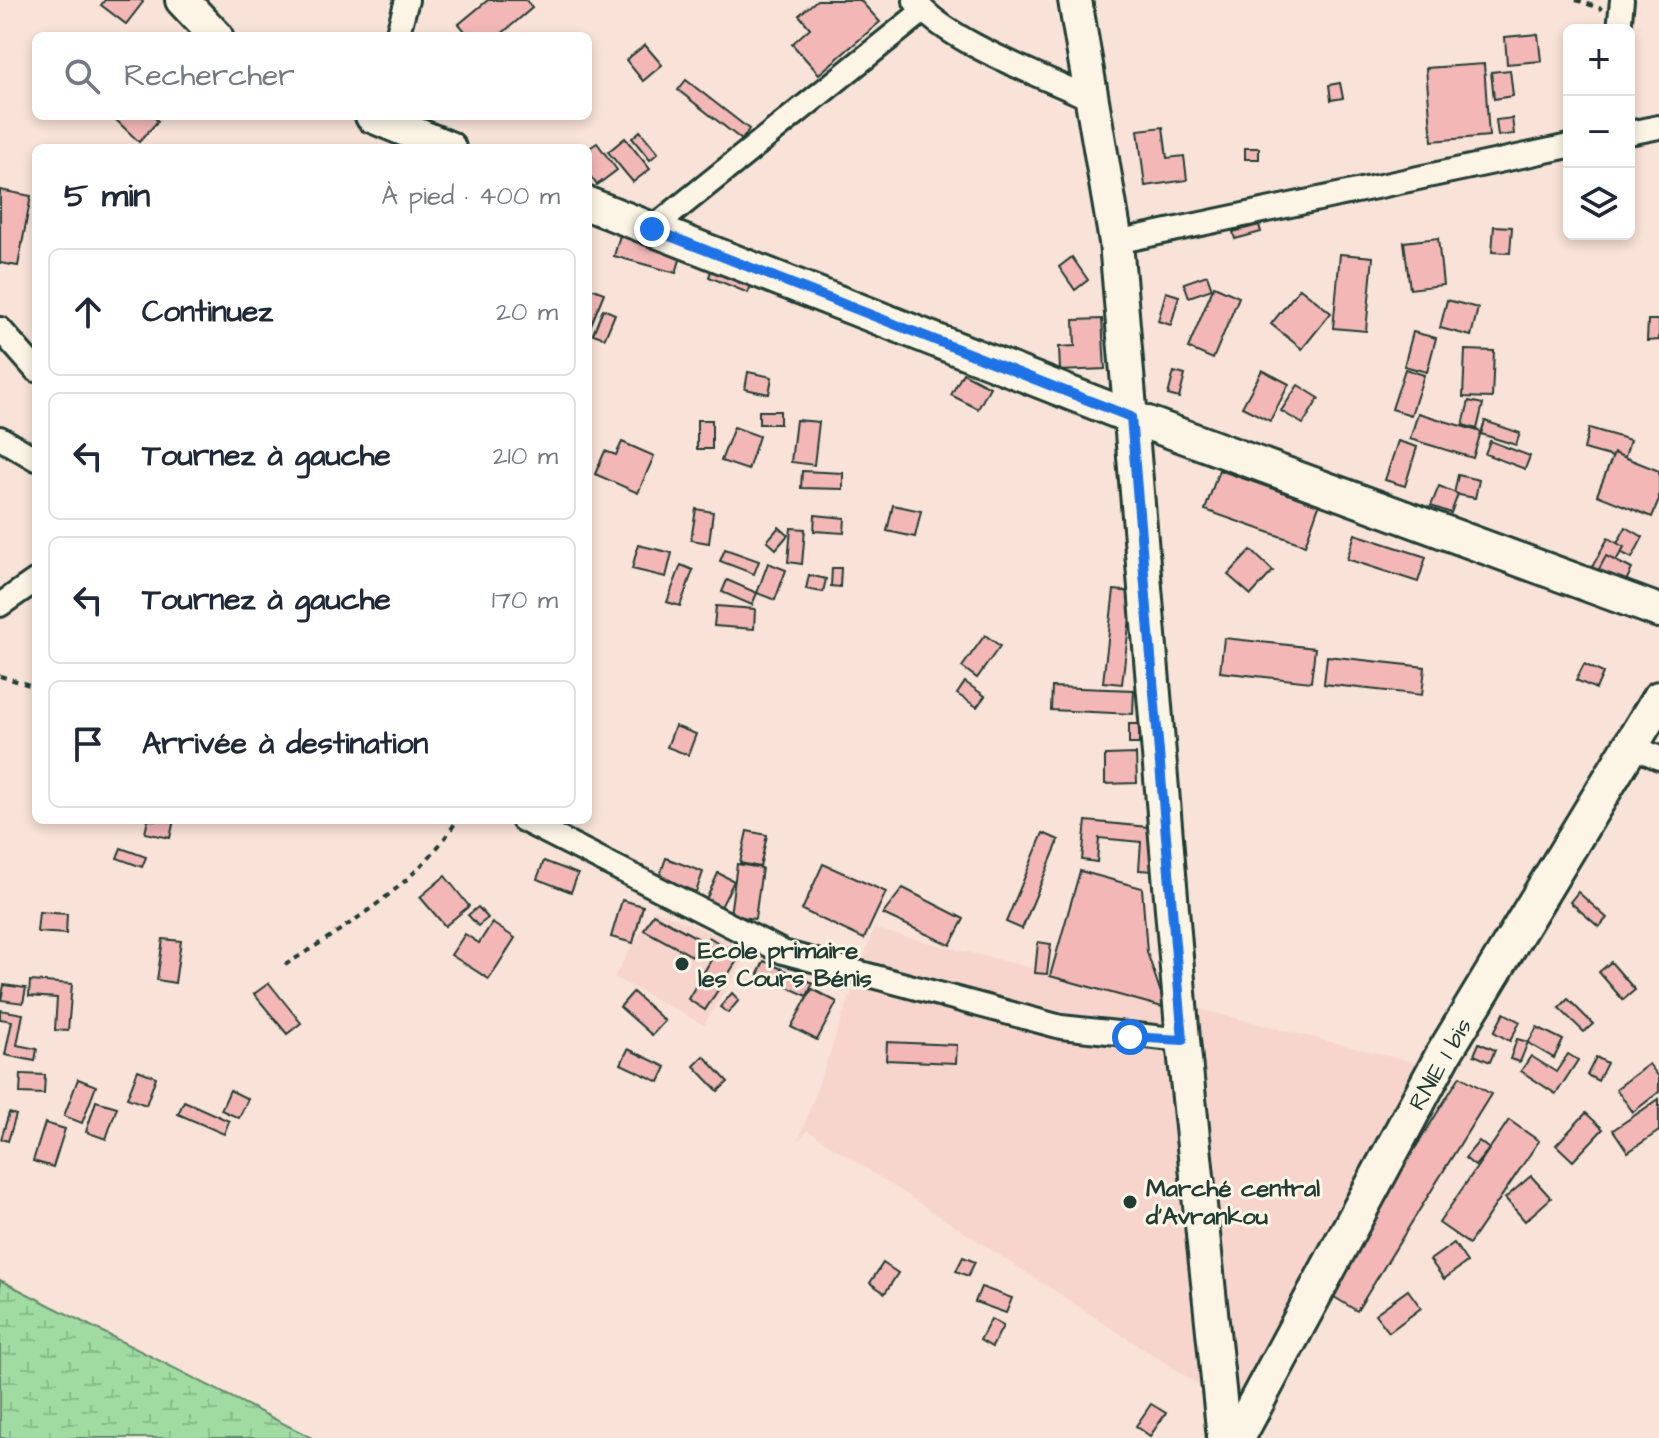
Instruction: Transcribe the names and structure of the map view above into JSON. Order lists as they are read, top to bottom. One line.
{"streets":{"main road":["RNIE 1 bis"]},"places":["Ecole primaire les Cours Bénis","Marché central d'Avrankou"],"page":{"map_buttons":["+","−"],"search":"Rechercher","heading":["5 min","À pied · 400 m"],"list":[["Continuez","20 m"],["Tournez à gauche","210 m"],["Tournez à gauche","170 m"],"Arrivée à destination"]}}
